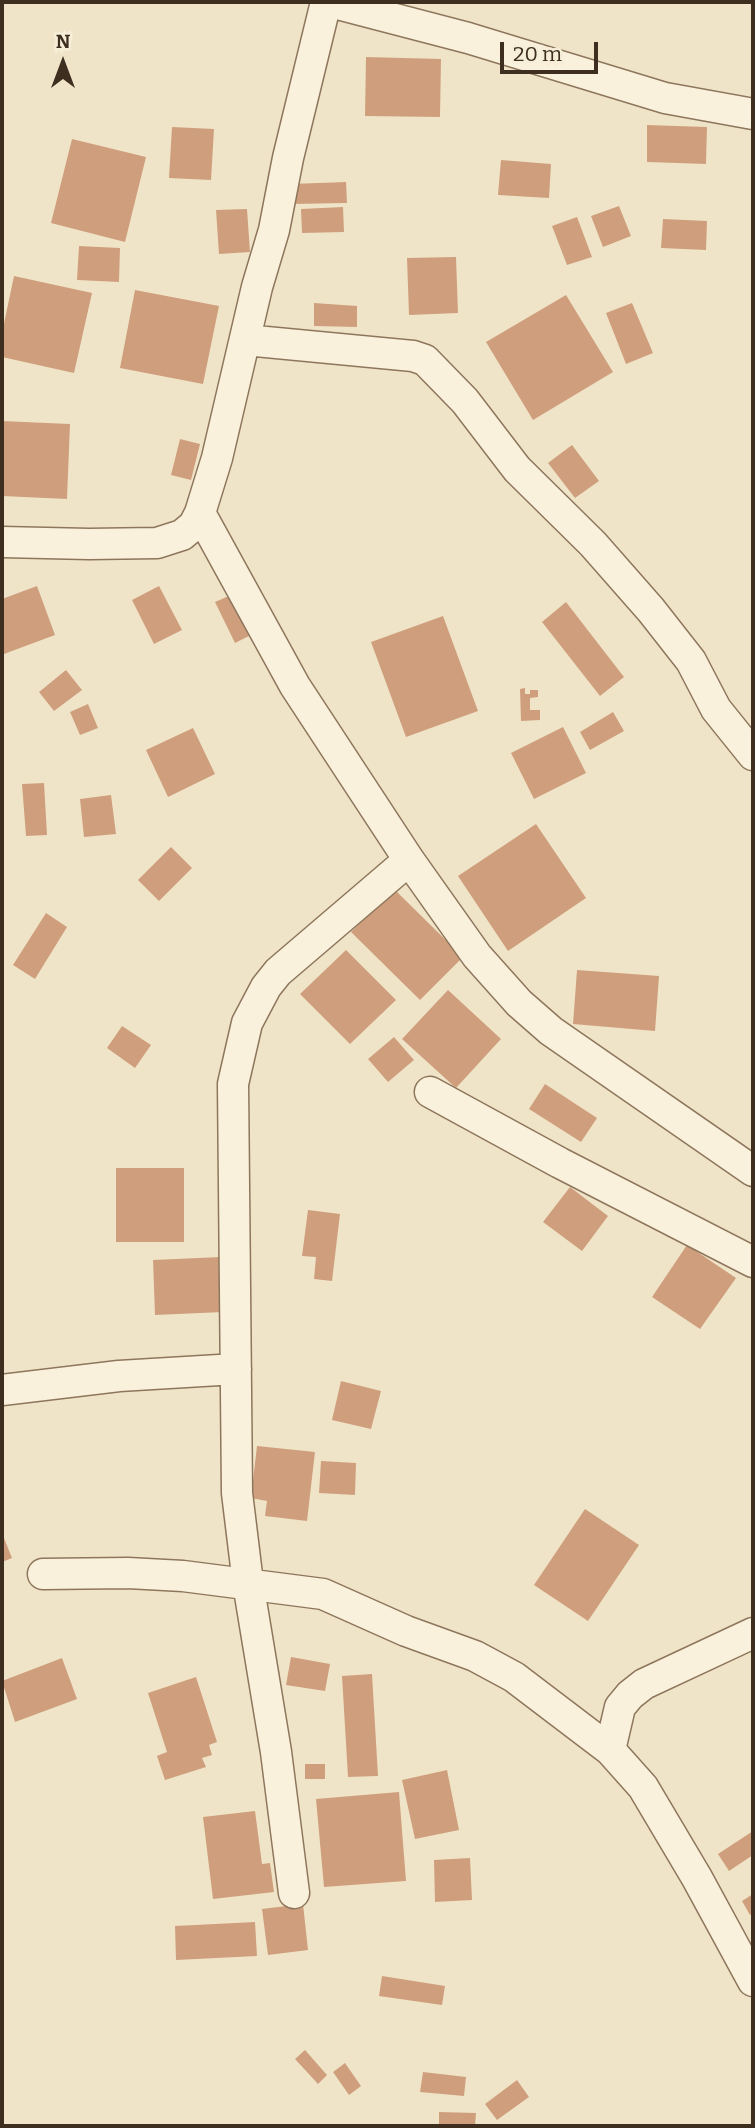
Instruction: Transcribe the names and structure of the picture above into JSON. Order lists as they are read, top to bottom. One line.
{"scale_bar":"20 m","north":"top"}
